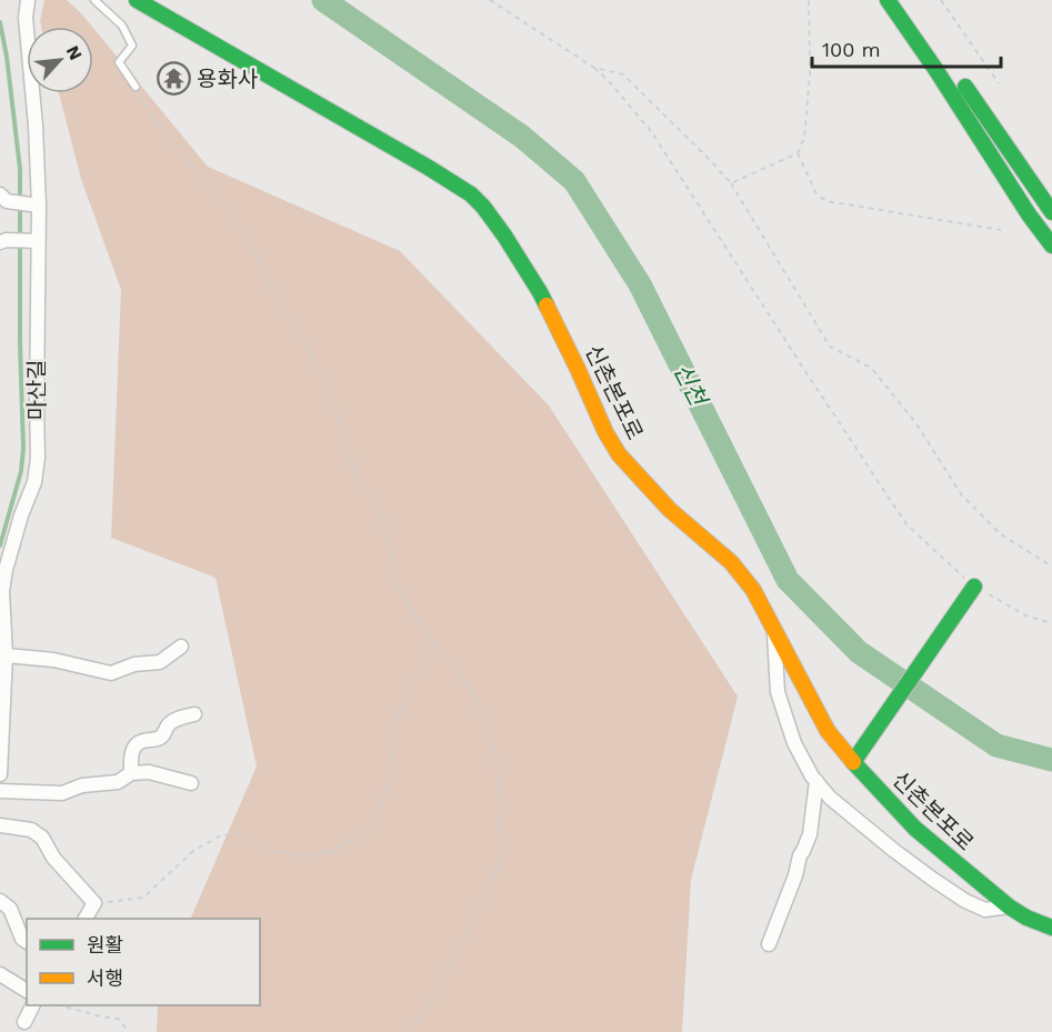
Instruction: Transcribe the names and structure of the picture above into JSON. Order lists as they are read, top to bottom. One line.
{"streets":{"main road":["신촌본포로"],"street":["마산길"]},"water":["신천"],"places":{"temple":["용화사"]},"legend":["원활","서행"],"scale_bar":"100 m","north":"top right"}
